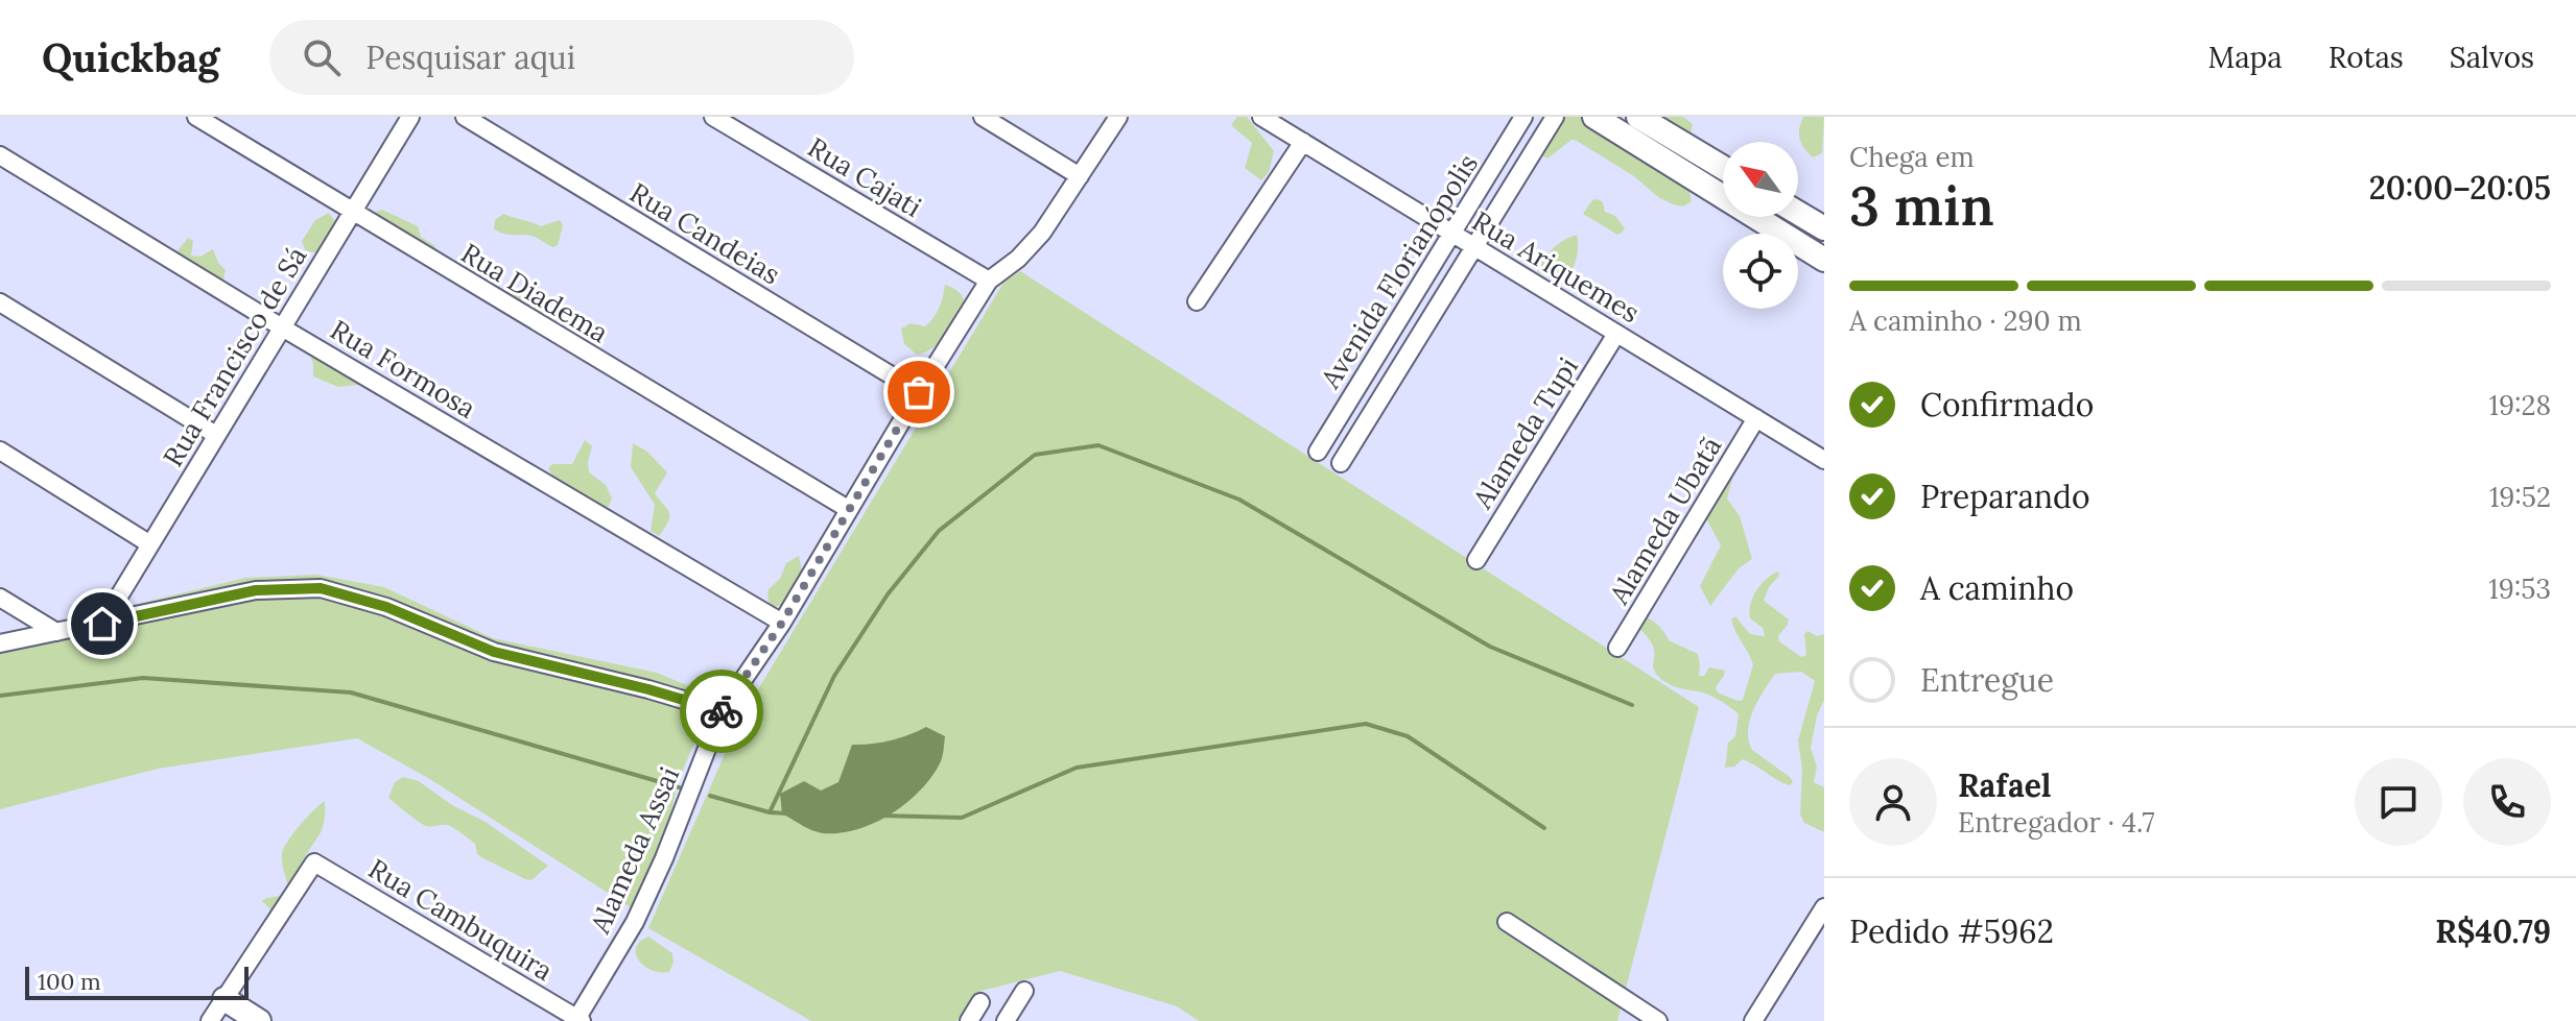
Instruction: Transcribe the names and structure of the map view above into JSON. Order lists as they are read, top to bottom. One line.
{"streets":{"street":["Rua Cajati","Rua Candeias","Rua Ariquemes","Avenida Florianópolis","Rua Diadema","Rua Francisco de Sá","Rua Formosa","Alameda Tupi","Alameda Ubatã","Alameda Assai","Rua Cambuquira"]},"crossings":[["Rua Cajati","Alameda Assai"],["Rua Candeias","Alameda Assai"],["Rua Ariquemes","Avenida Florianópolis"],["Rua Ariquemes","Alameda Tupi"],["Rua Ariquemes","Alameda Ubatã"],["Rua Diadema","Rua Francisco de Sá"],["Rua Diadema","Alameda Assai"],["Rua Francisco de Sá","Rua Formosa"],["Rua Formosa","Alameda Assai"],["Alameda Assai","Rua Cambuquira"]],"scale_bar":"100 m","north":"top left","page":{"header":"Quickbag","search":"Pesquisar aqui","nav":["Mapa","Rotas","Salvos"],"heading":["3 min","Chega em","20:00–20:05"],"panel":["Rafael","Entregador · 4.7","Pedido #5962","R$40.79"],"bar":"A caminho · 290 m","list":[["Confirmado","19:28"],["Preparando","19:52"],["A caminho","19:53"],"Entregue"],"scale":"100 m"}}
